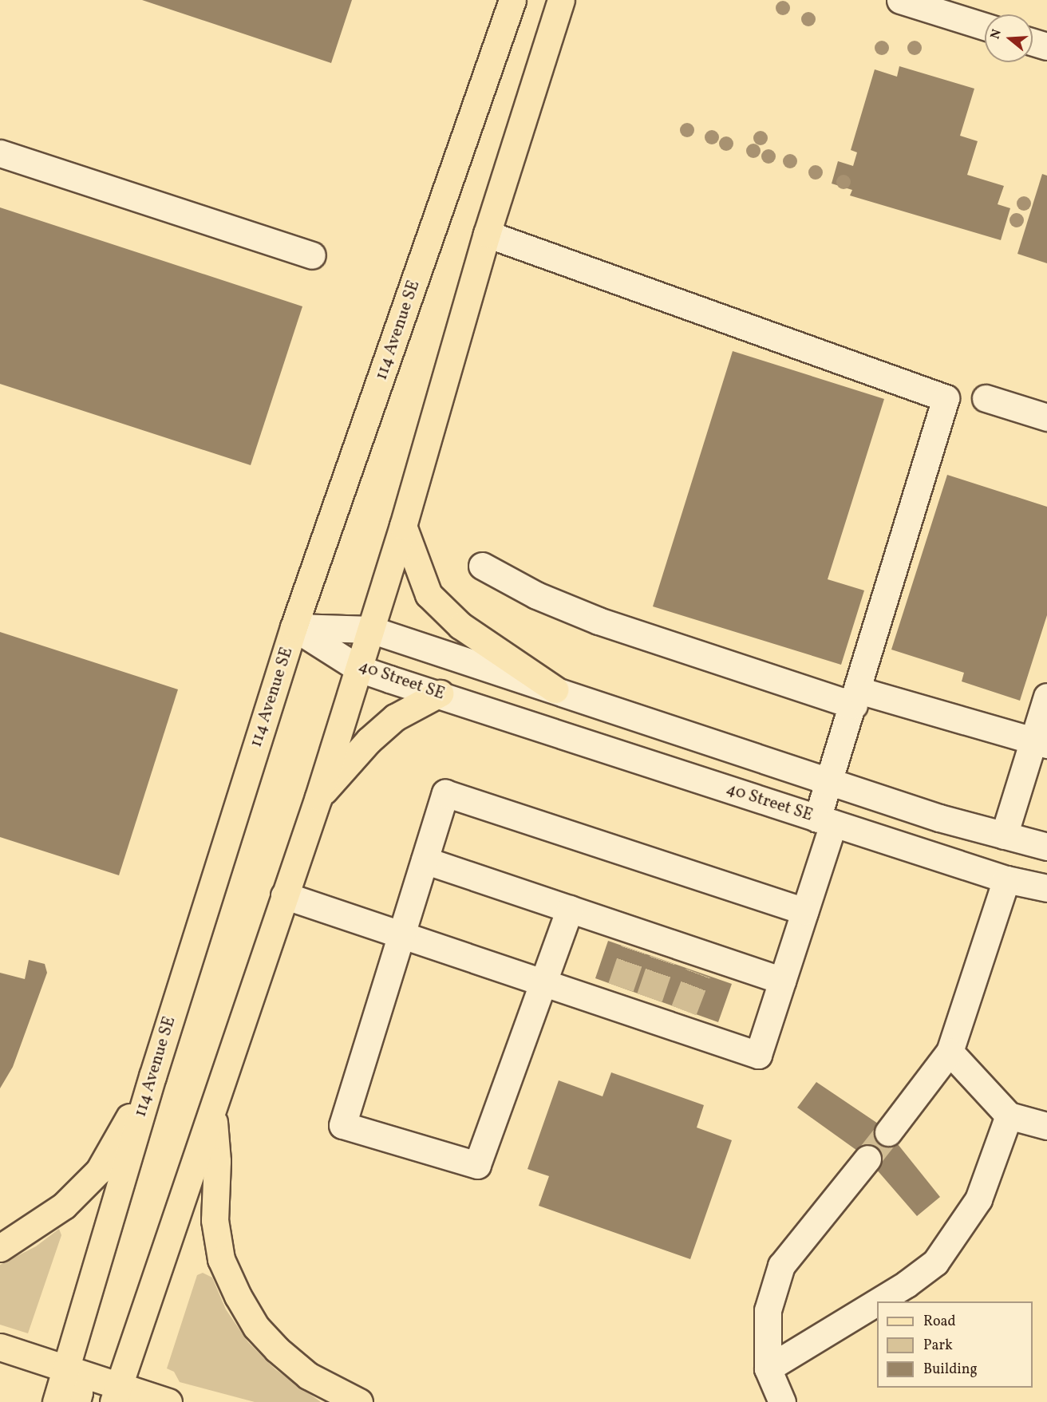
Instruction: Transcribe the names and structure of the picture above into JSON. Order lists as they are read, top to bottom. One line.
{"streets":{"main road":["114 Avenue SE"],"street":["40 Street SE"]},"crossings":[["114 Avenue SE","40 Street SE"]],"legend":["Road","Park","Building"],"north":"left"}
